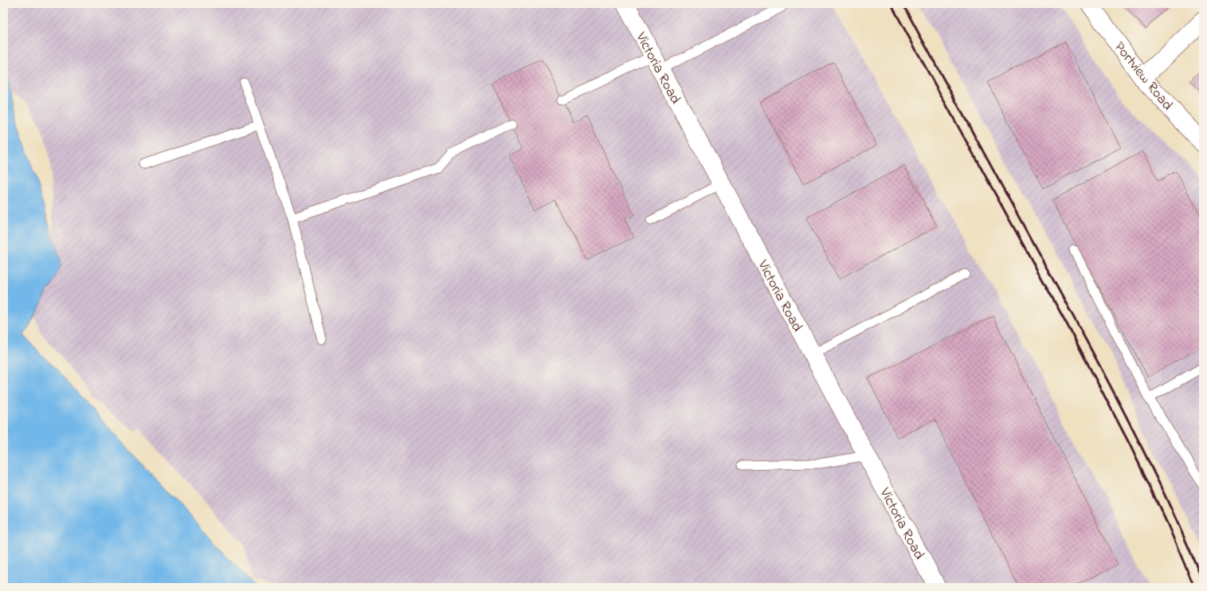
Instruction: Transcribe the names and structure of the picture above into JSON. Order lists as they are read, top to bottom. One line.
{"streets":{"street":["Victoria Road","Portview Road"]}}
